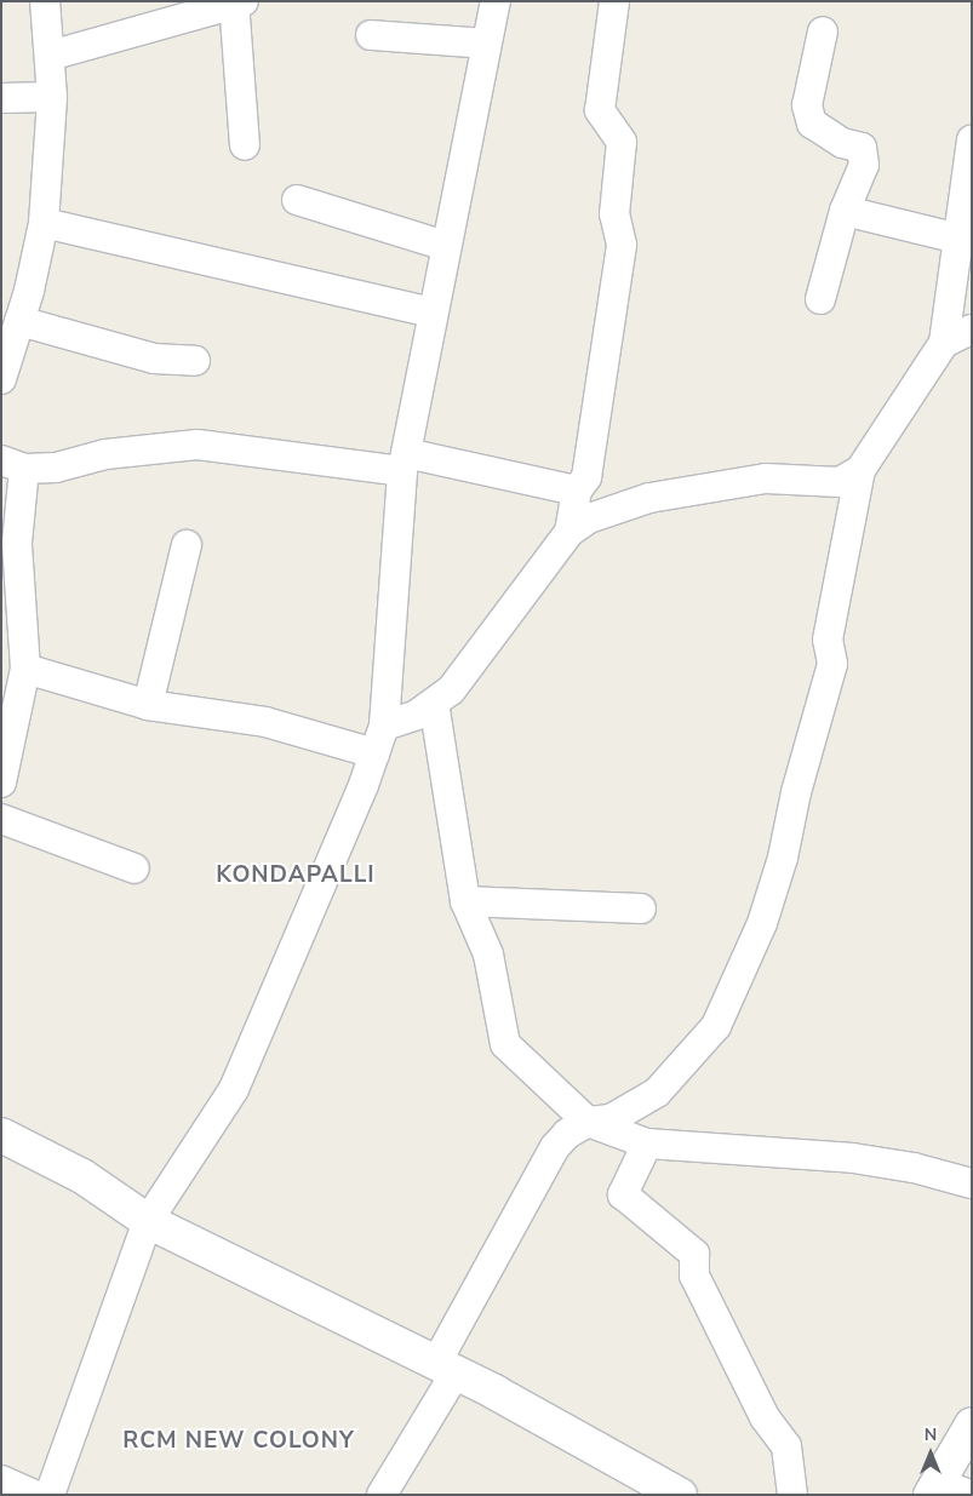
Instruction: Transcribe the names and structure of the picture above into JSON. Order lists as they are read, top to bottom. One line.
{"districts":["KONDAPALLI","RCM NEW COLONY"],"north":"top"}
